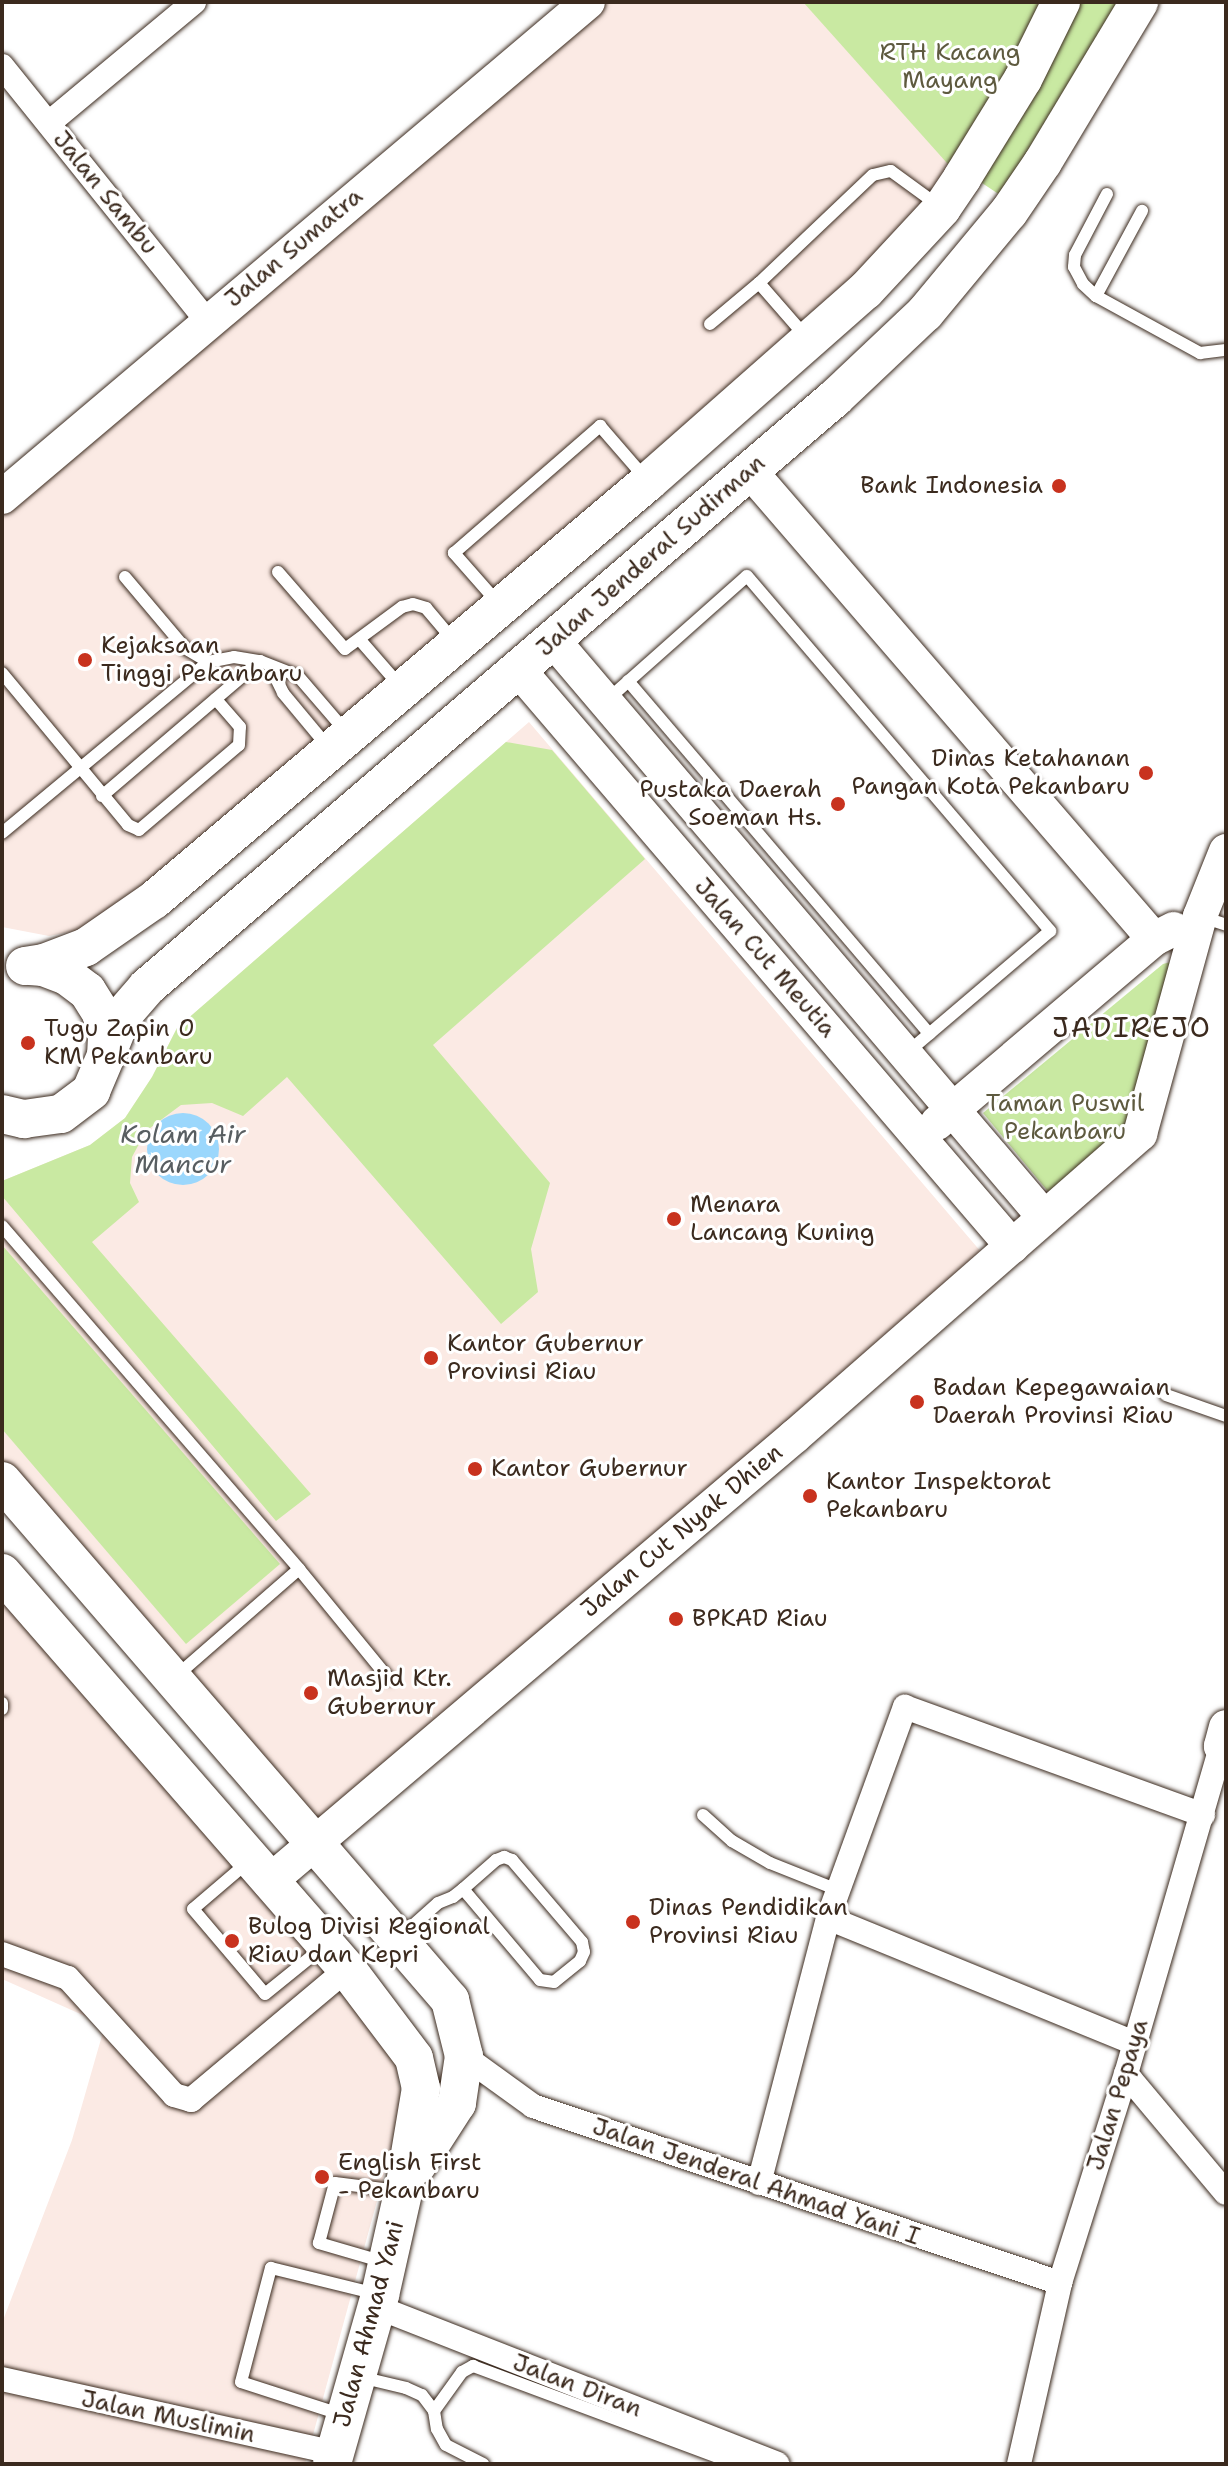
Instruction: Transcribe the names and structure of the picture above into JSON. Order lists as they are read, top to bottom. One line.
{"streets":{"main road":["Jalan Jenderal Sudirman","Jalan Ahmad Yani"],"street":["Jalan Sambu","Jalan Sumatra","Jalan Cut Meutia","Jalan Cut Nyak Dhien","Jalan Pepaya","Jalan Jenderal Ahmad Yani I","Jalan Diran","Jalan Muslimin"]},"crossings":[["Jalan Sambu","Jalan Sumatra"],["Jalan Jenderal Sudirman","Jalan Cut Meutia"],["Jalan Cut Meutia","Jalan Cut Nyak Dhien"],["Jalan Pepaya","Jalan Jenderal Ahmad Yani I"],["Jalan Ahmad Yani","Jalan Diran"],["Jalan Ahmad Yani","Jalan Muslimin"]],"districts":["JADIREJO"],"water":["Kolam Air Mancur"],"parks":["RTH Kacang Mayang","Taman Puswil Pekanbaru"],"places":["Bank Indonesia","Kejaksaan Tinggi Pekanbaru","Dinas Ketahanan Pangan Kota Pekanbaru","Pustaka Daerah Soeman Hs.","Tugu Zapin 0 KM Pekanbaru","Menara Lancang Kuning","Kantor Gubernur Provinsi Riau","Badan Kepegawaian Daerah Provinsi Riau","Kantor Gubernur","Kantor Inspektorat Pekanbaru","BPKAD Riau","Masjid Ktr. Gubernur","Dinas Pendidikan Provinsi Riau","Bulog Divisi Regional Riau dan Kepri","English First - Pekanbaru"]}
